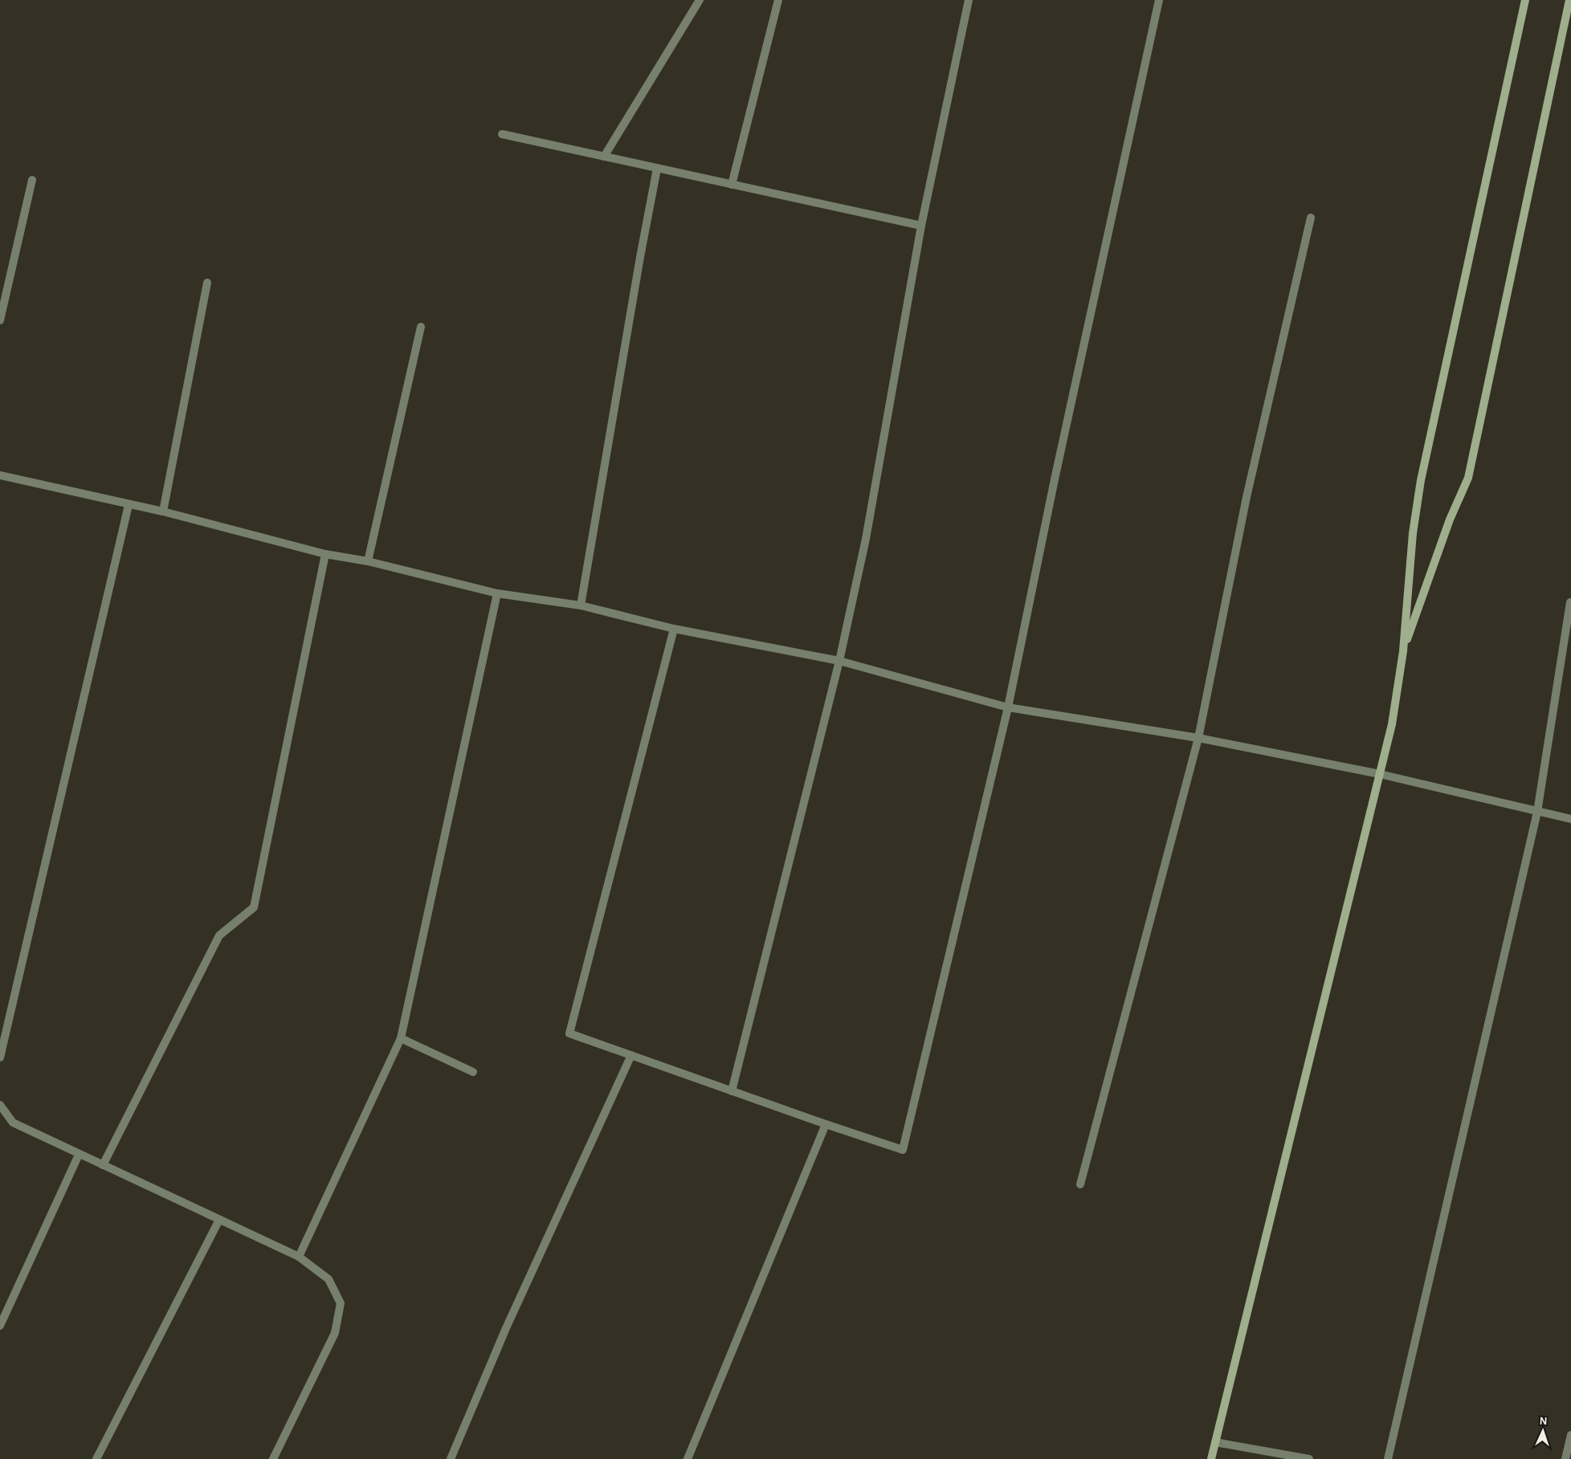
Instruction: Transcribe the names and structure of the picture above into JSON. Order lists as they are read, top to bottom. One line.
{"north":"top"}
